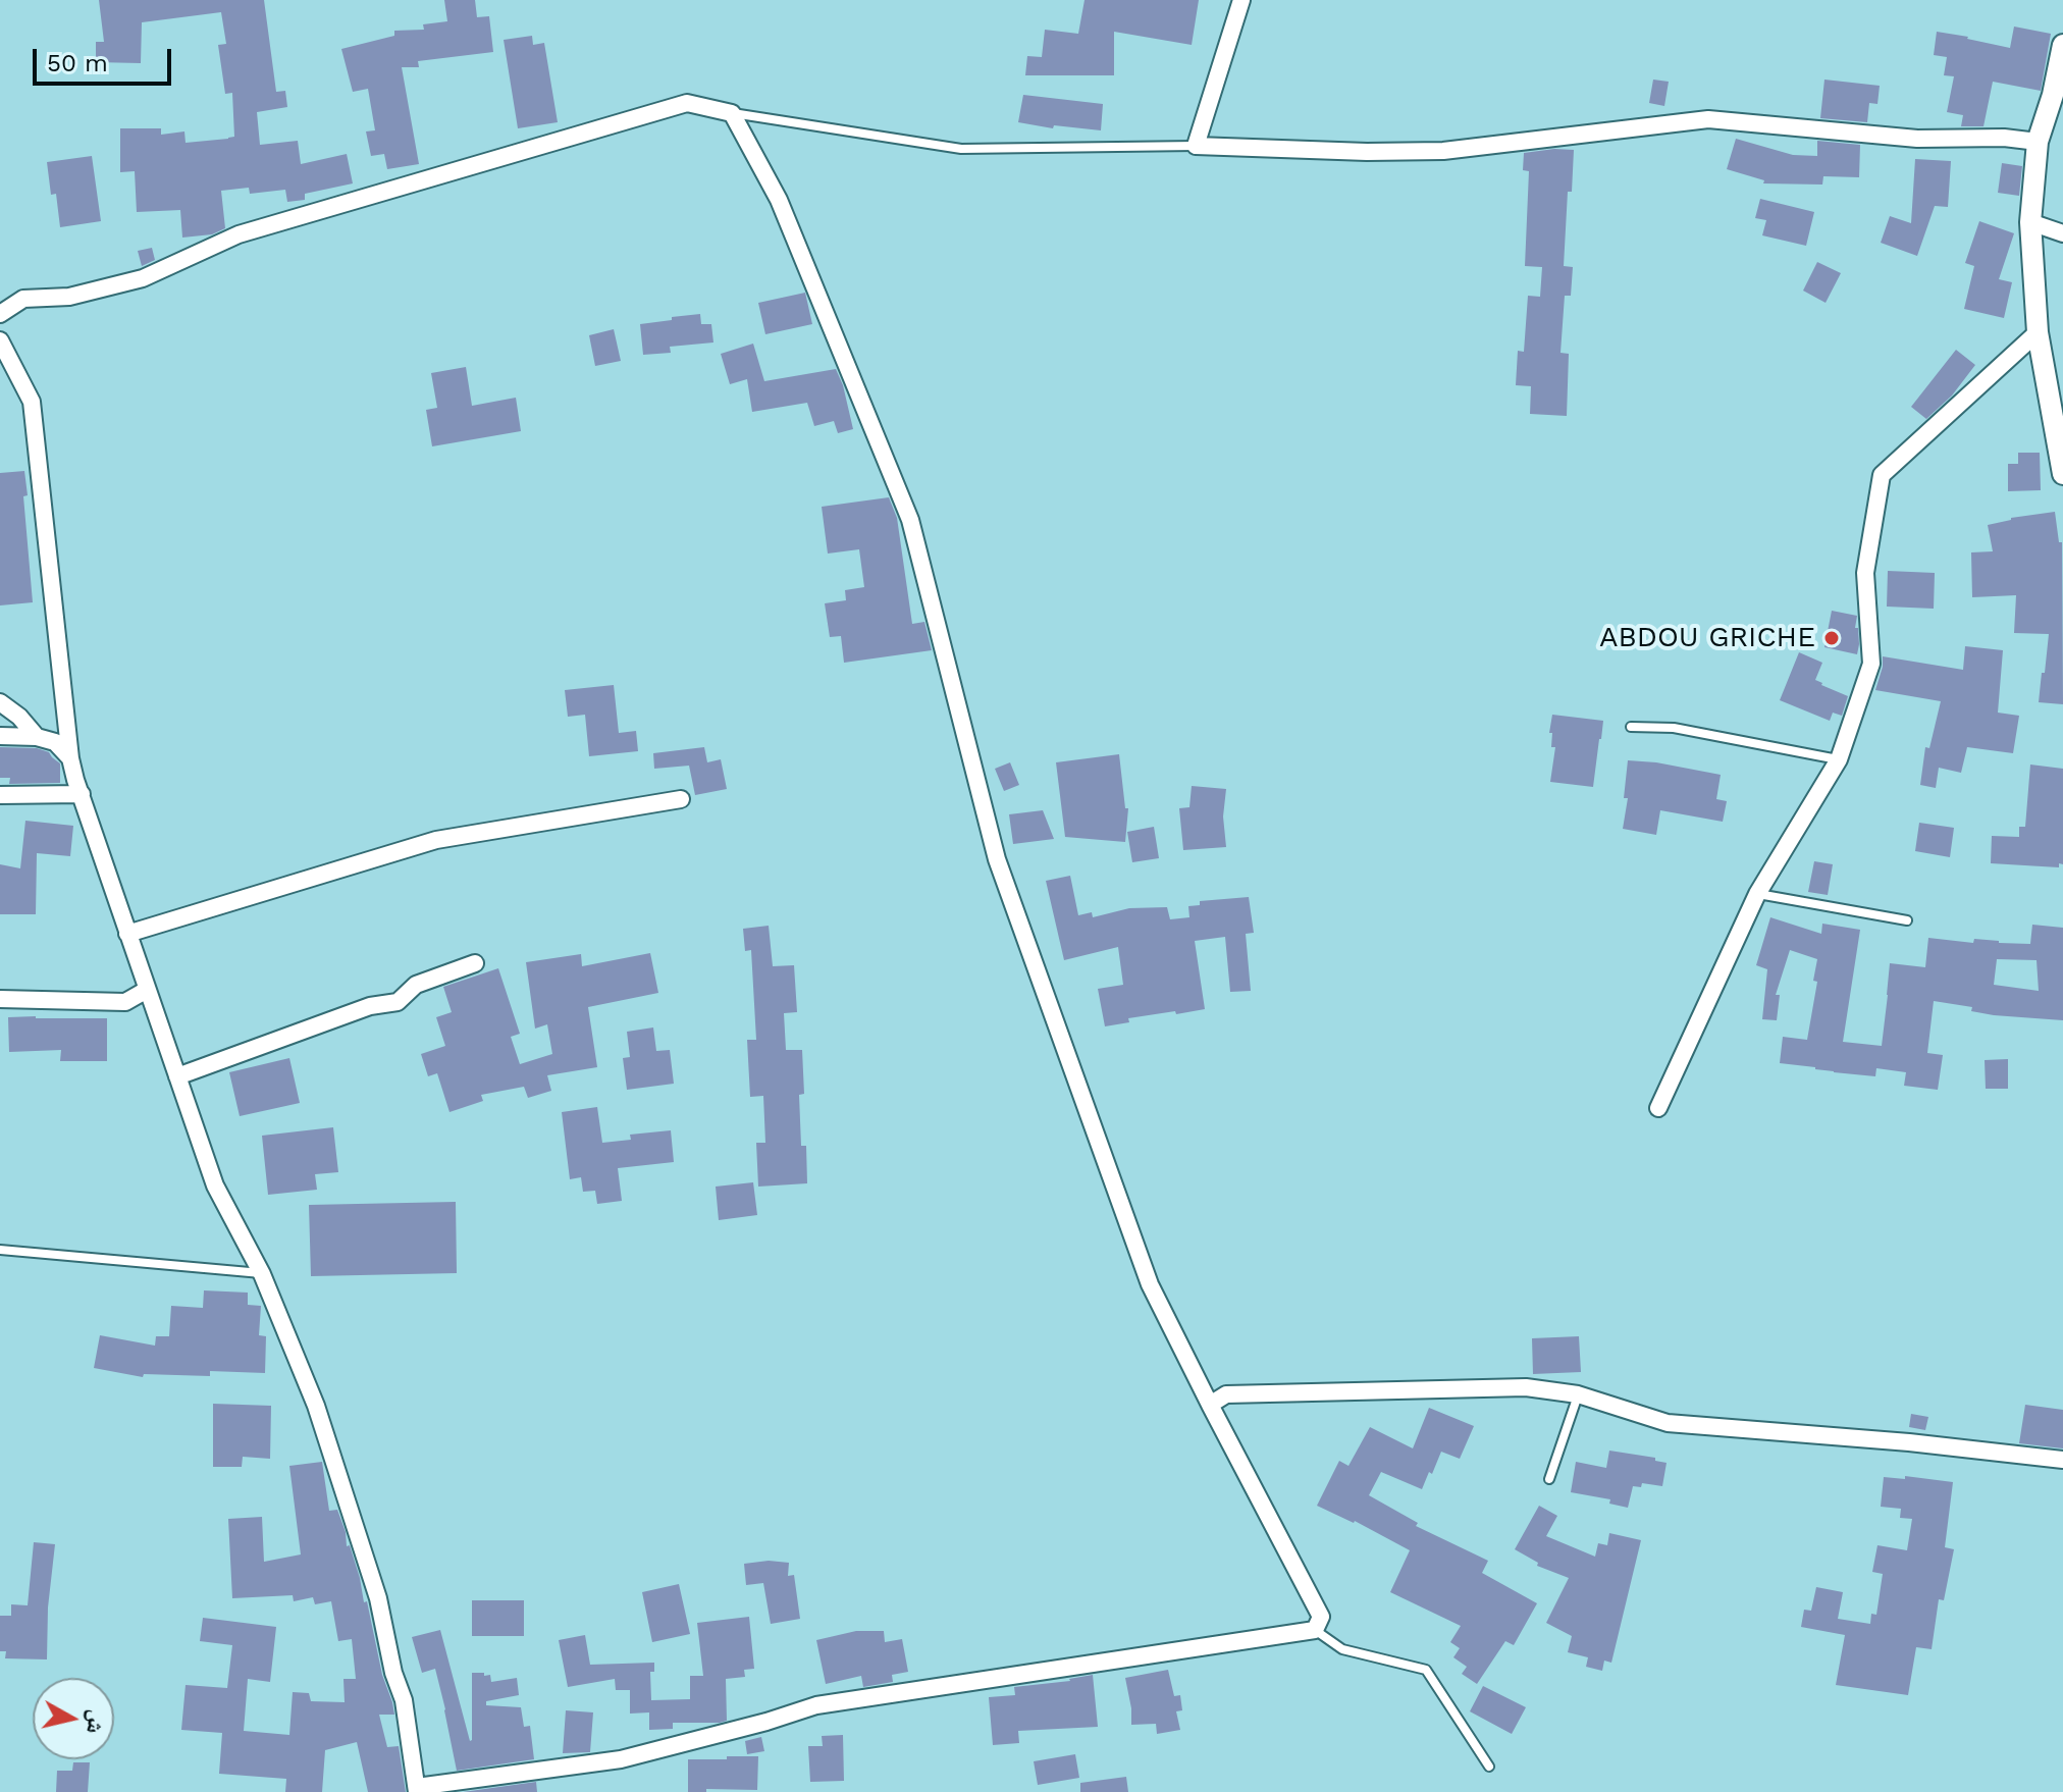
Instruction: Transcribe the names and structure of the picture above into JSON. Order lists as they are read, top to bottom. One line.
{"places":["ABDOU GRICHE"],"scale_bar":"50 m","north":"right"}
